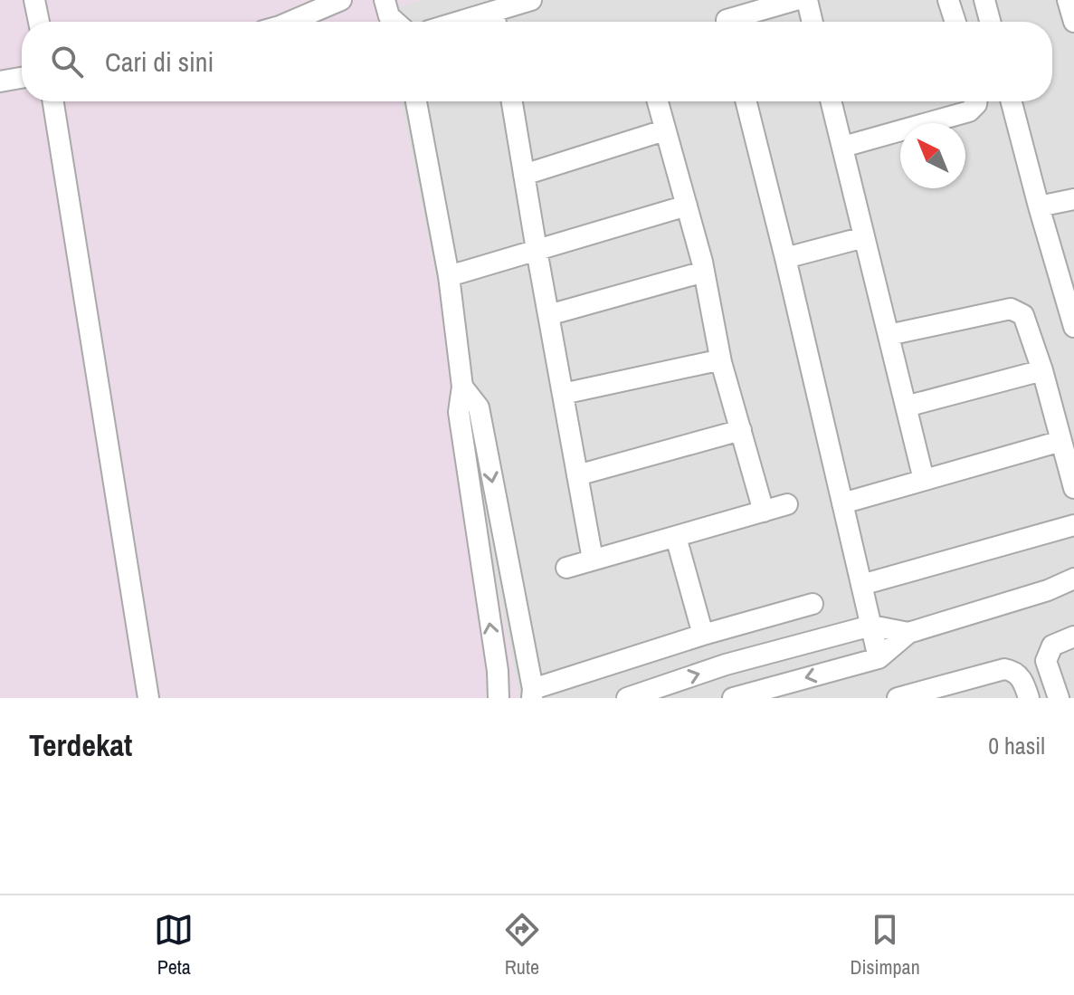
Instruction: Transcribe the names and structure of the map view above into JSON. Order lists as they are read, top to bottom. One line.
{"north":"top left","page":{"search":"Cari di sini","heading":["Terdekat","0 hasil"],"nav":["Peta","Rute","Disimpan"]}}
